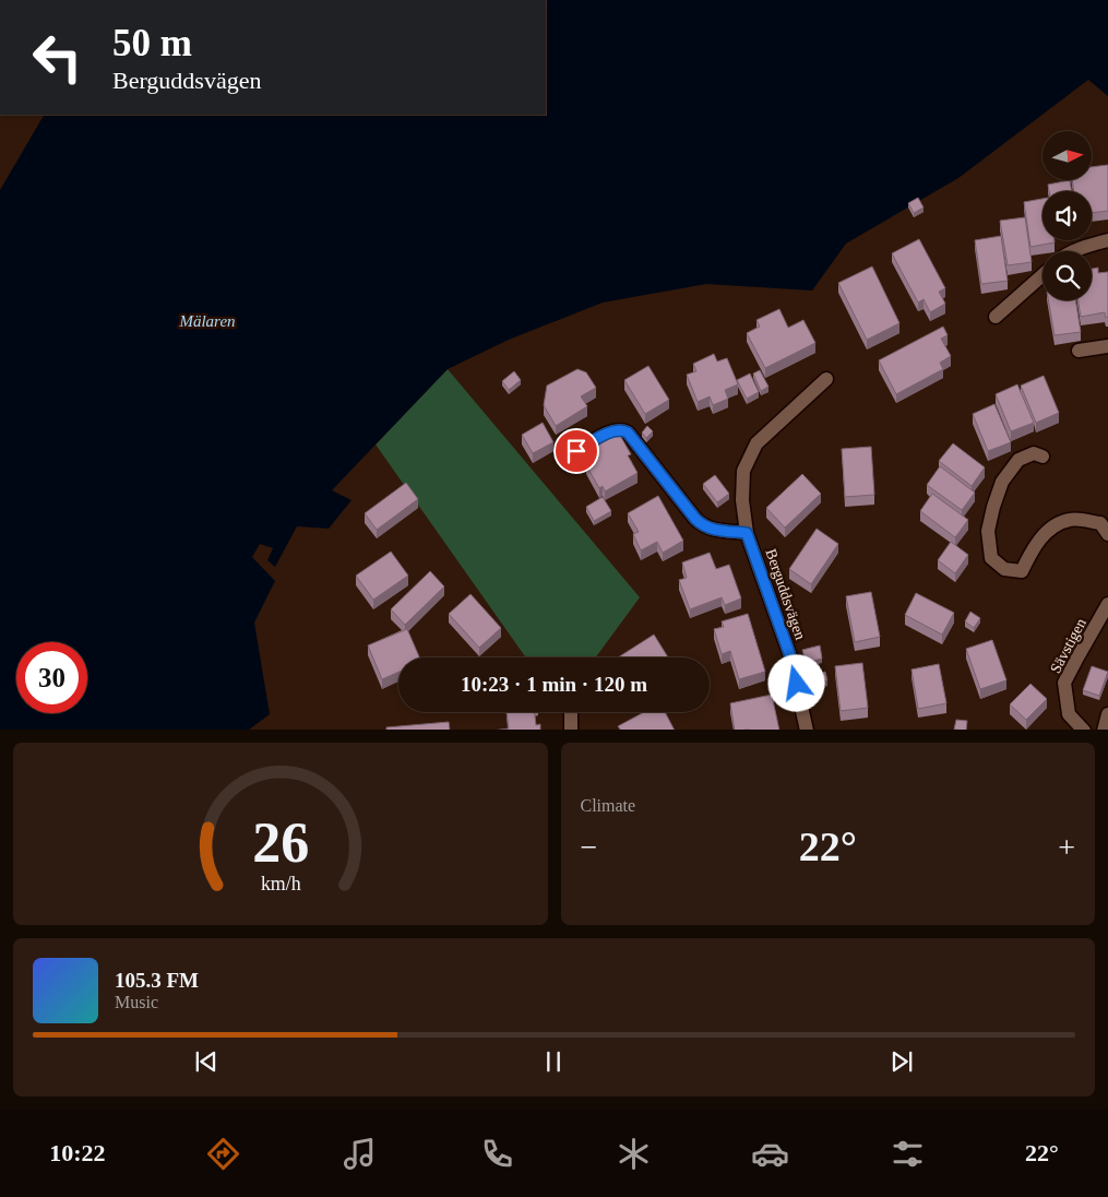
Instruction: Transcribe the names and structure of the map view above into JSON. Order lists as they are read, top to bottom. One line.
{"streets":{"street":["Berguddsvägen","Sävstigen"]},"water":["Mälaren"],"north":"right","page":{"turn":["50 m","Berguddsvägen"],"limit":"30","trip":"10:23 · 1 min · 120 m","tile":"Climate","heat":["−","22°","+"],"song":["105.3 FM","Music"],"tabs":["10:22","22°"],"gauge":["26","km/h"]}}
